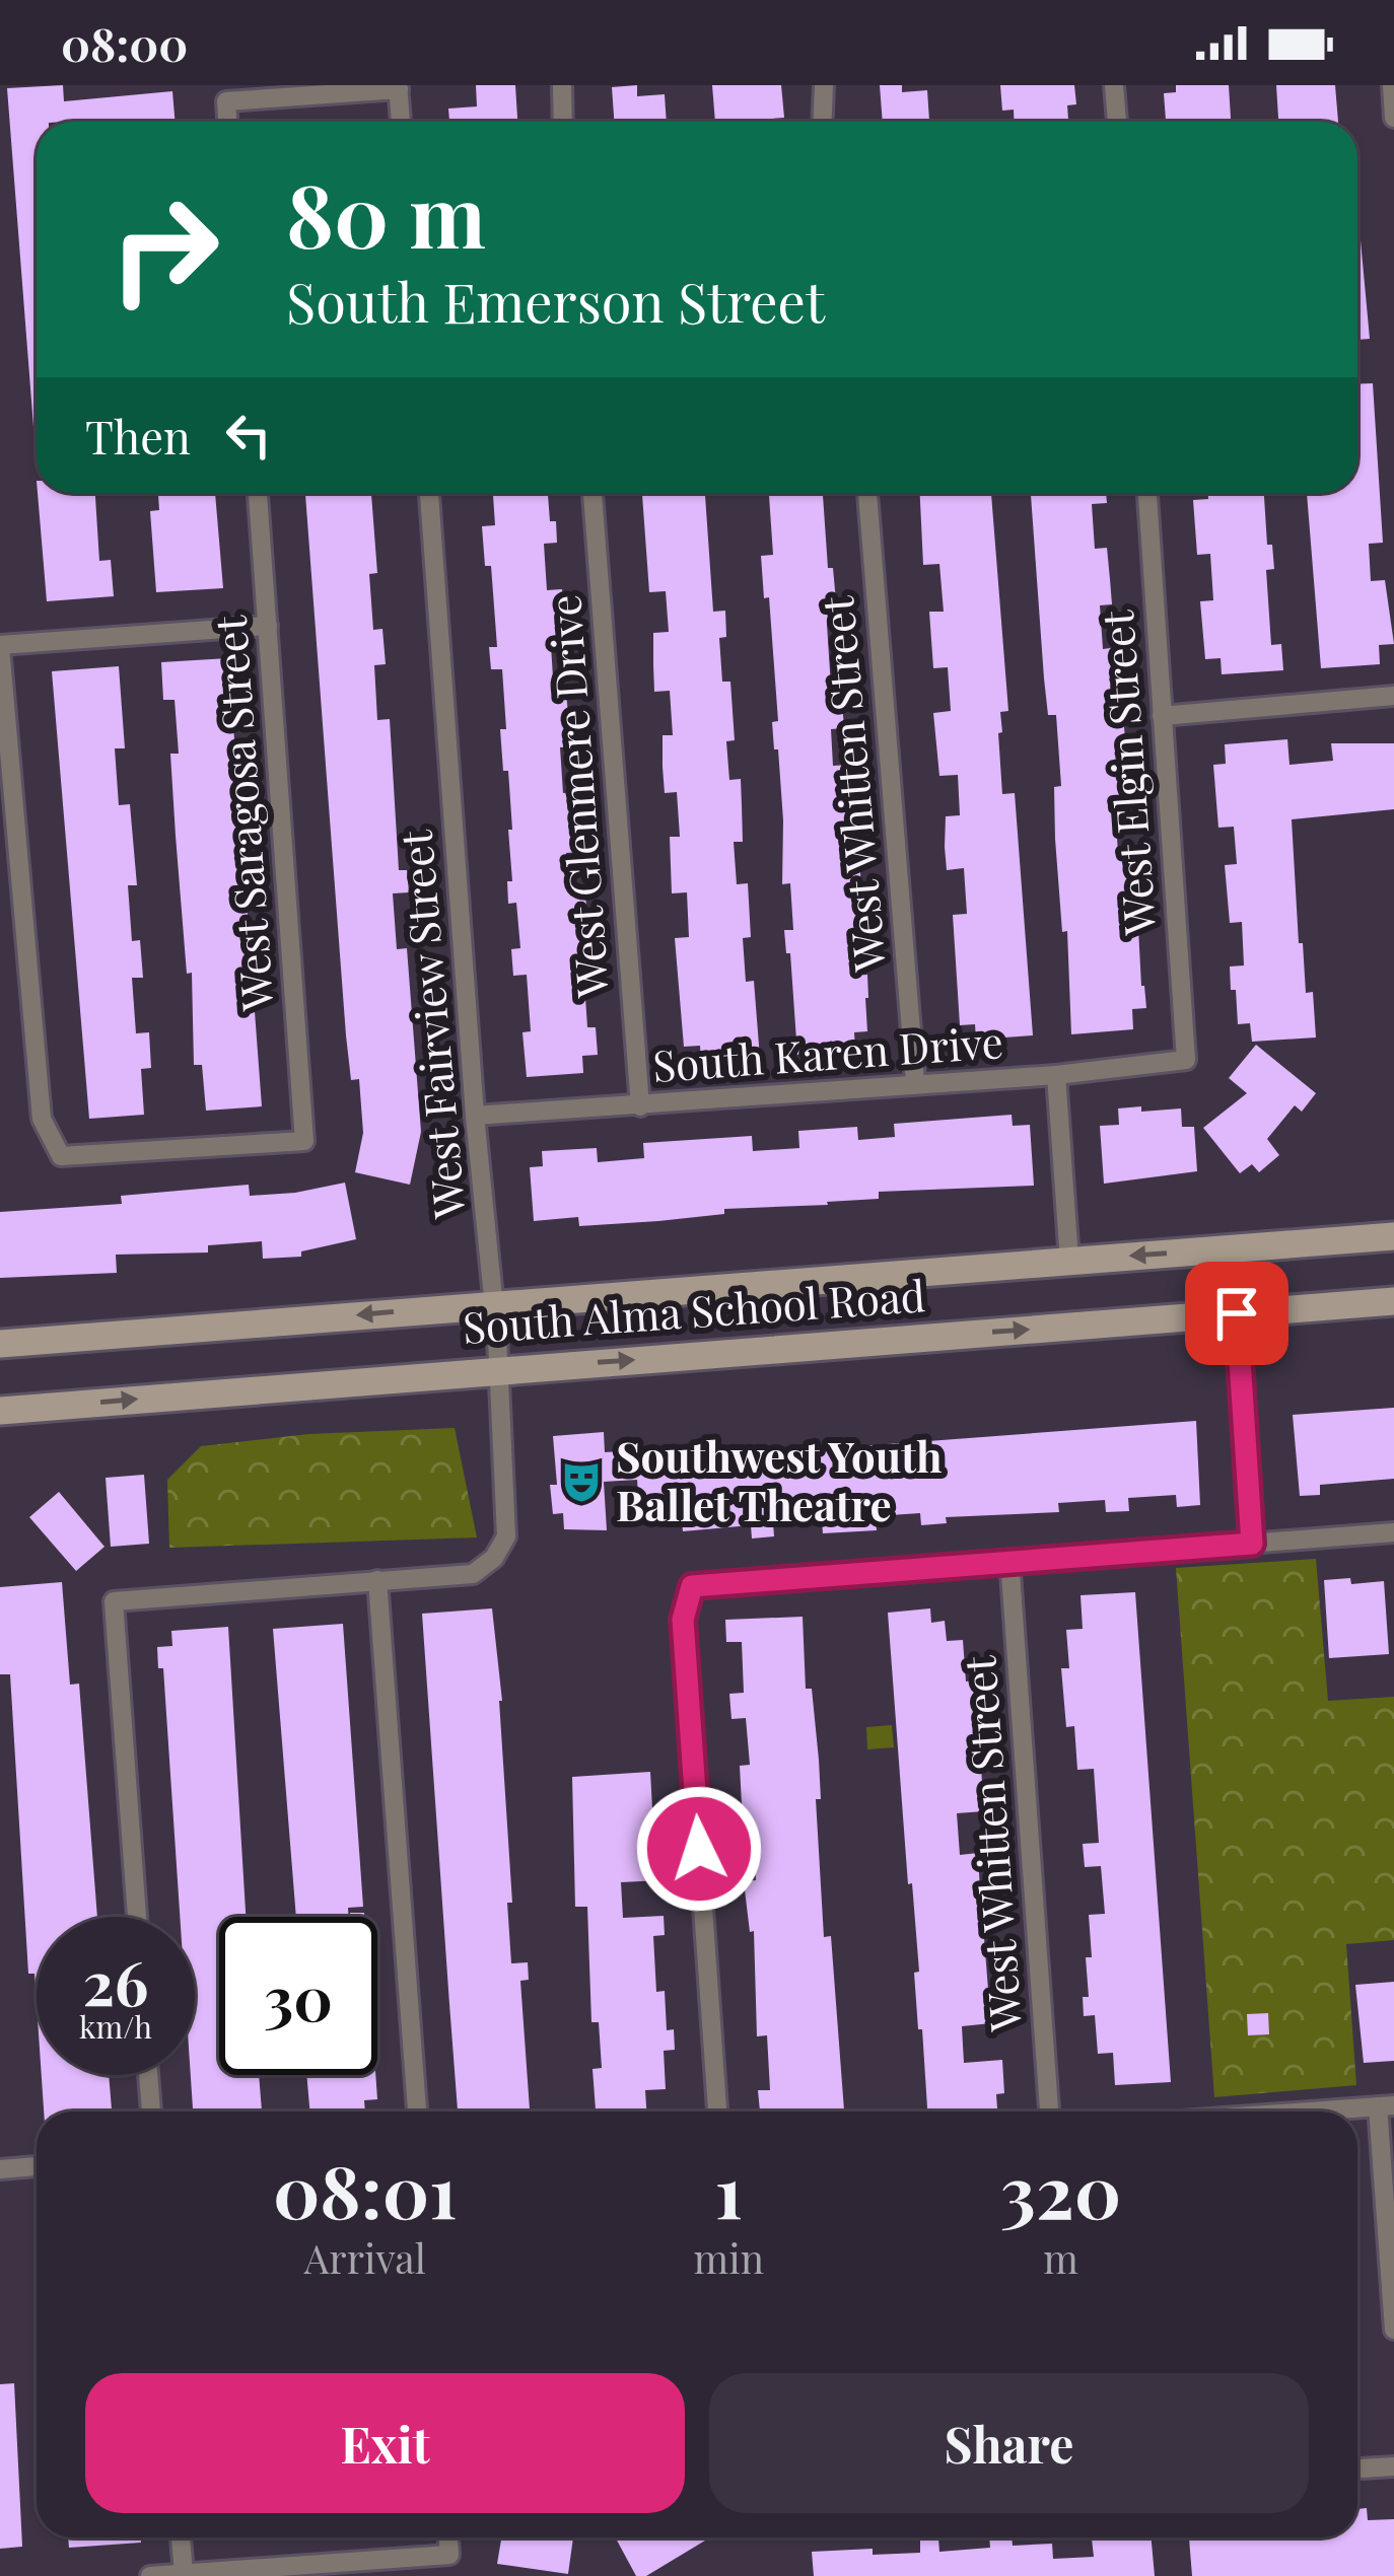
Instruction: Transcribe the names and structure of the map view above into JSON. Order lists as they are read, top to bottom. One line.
{"streets":{"main road":["South Alma School Road"],"street":["West Elgin Street","West Whitten Street","West Glenmere Drive","West Saragosa Street","West Fairview Street","South Karen Drive"]},"crossings":[["West Elgin Street","South Karen Drive"],["West Whitten Street","South Karen Drive"],["West Glenmere Drive","South Karen Drive"],["West Fairview Street","South Karen Drive"],["West Fairview Street","South Alma School Road"]],"places":{"theatre":["Southwest Youth Ballet Theatre"]},"page":{"status":"08:00","turn":["80 m","South Emerson Street"],"then":"Then","speed":"26 km/h","limit":"30","eta":["08:01","Arrival","1","min","320","m"],"buttons":["Exit","Share"]}}
